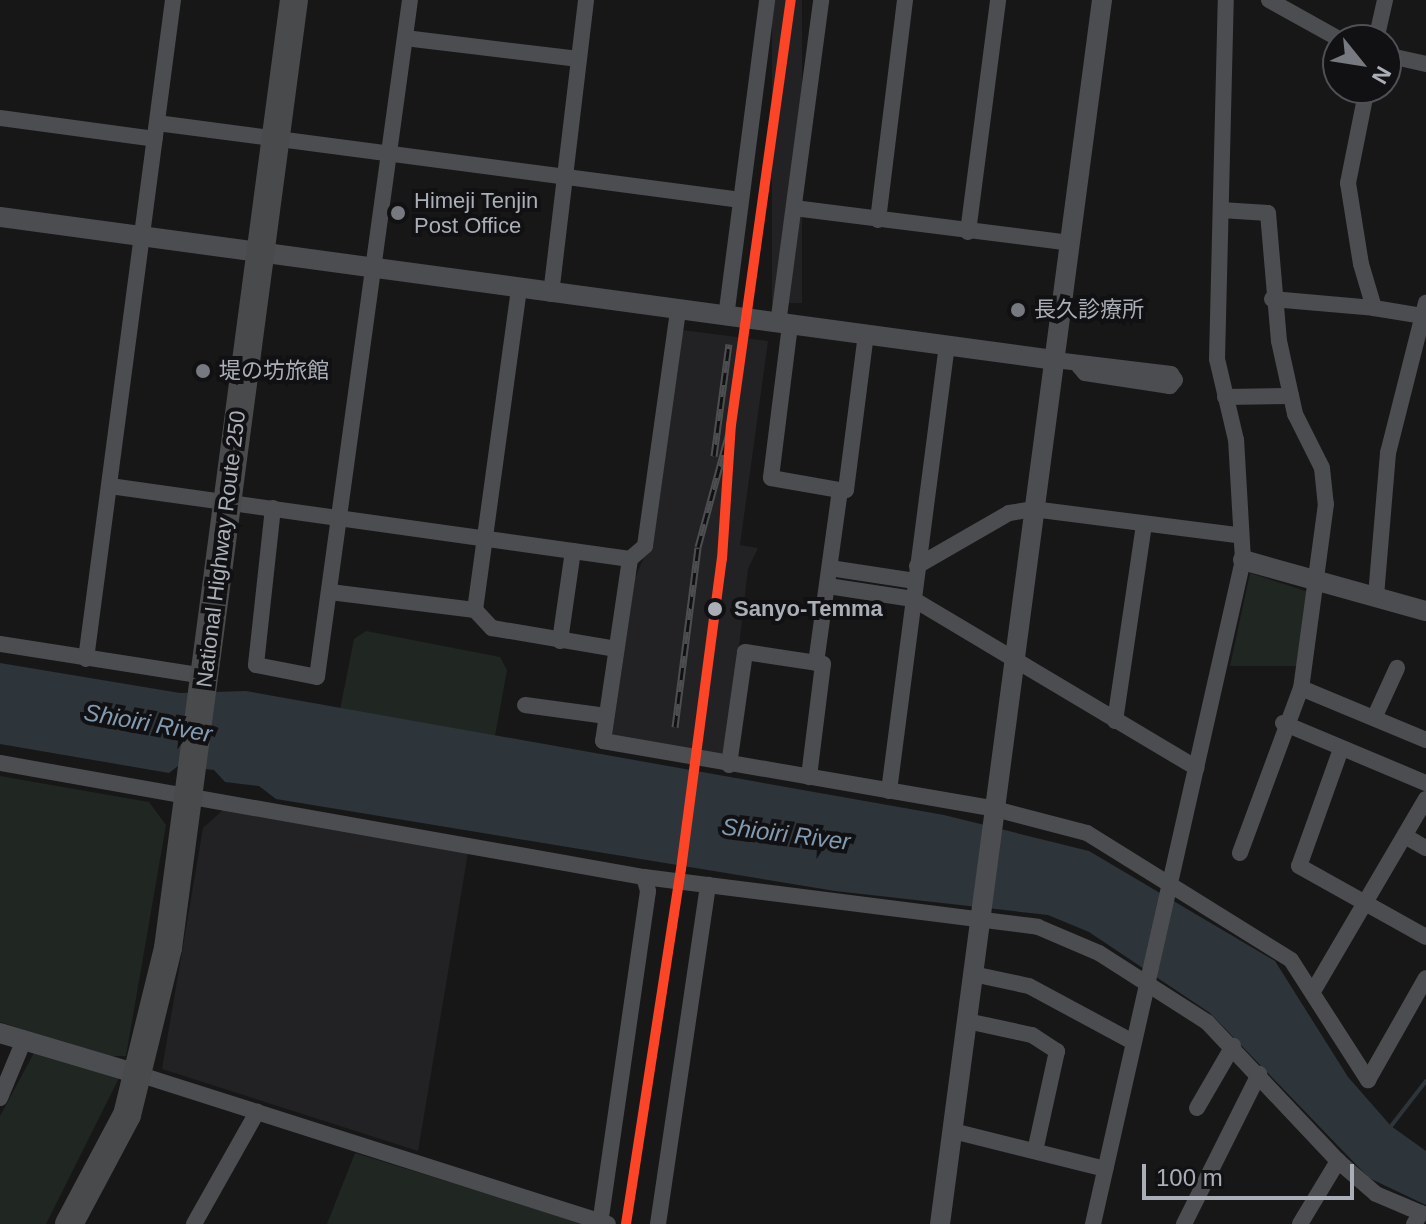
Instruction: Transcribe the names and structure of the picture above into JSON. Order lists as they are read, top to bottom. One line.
{"streets":{"highway":["National Highway Route 250"]},"water":["Shioiri River"],"places":["Himeji Tenjin Post Office","長久診療所","堤の坊旅館","Sanyo-Temma"],"scale_bar":"100 m","north":"bottom right"}
